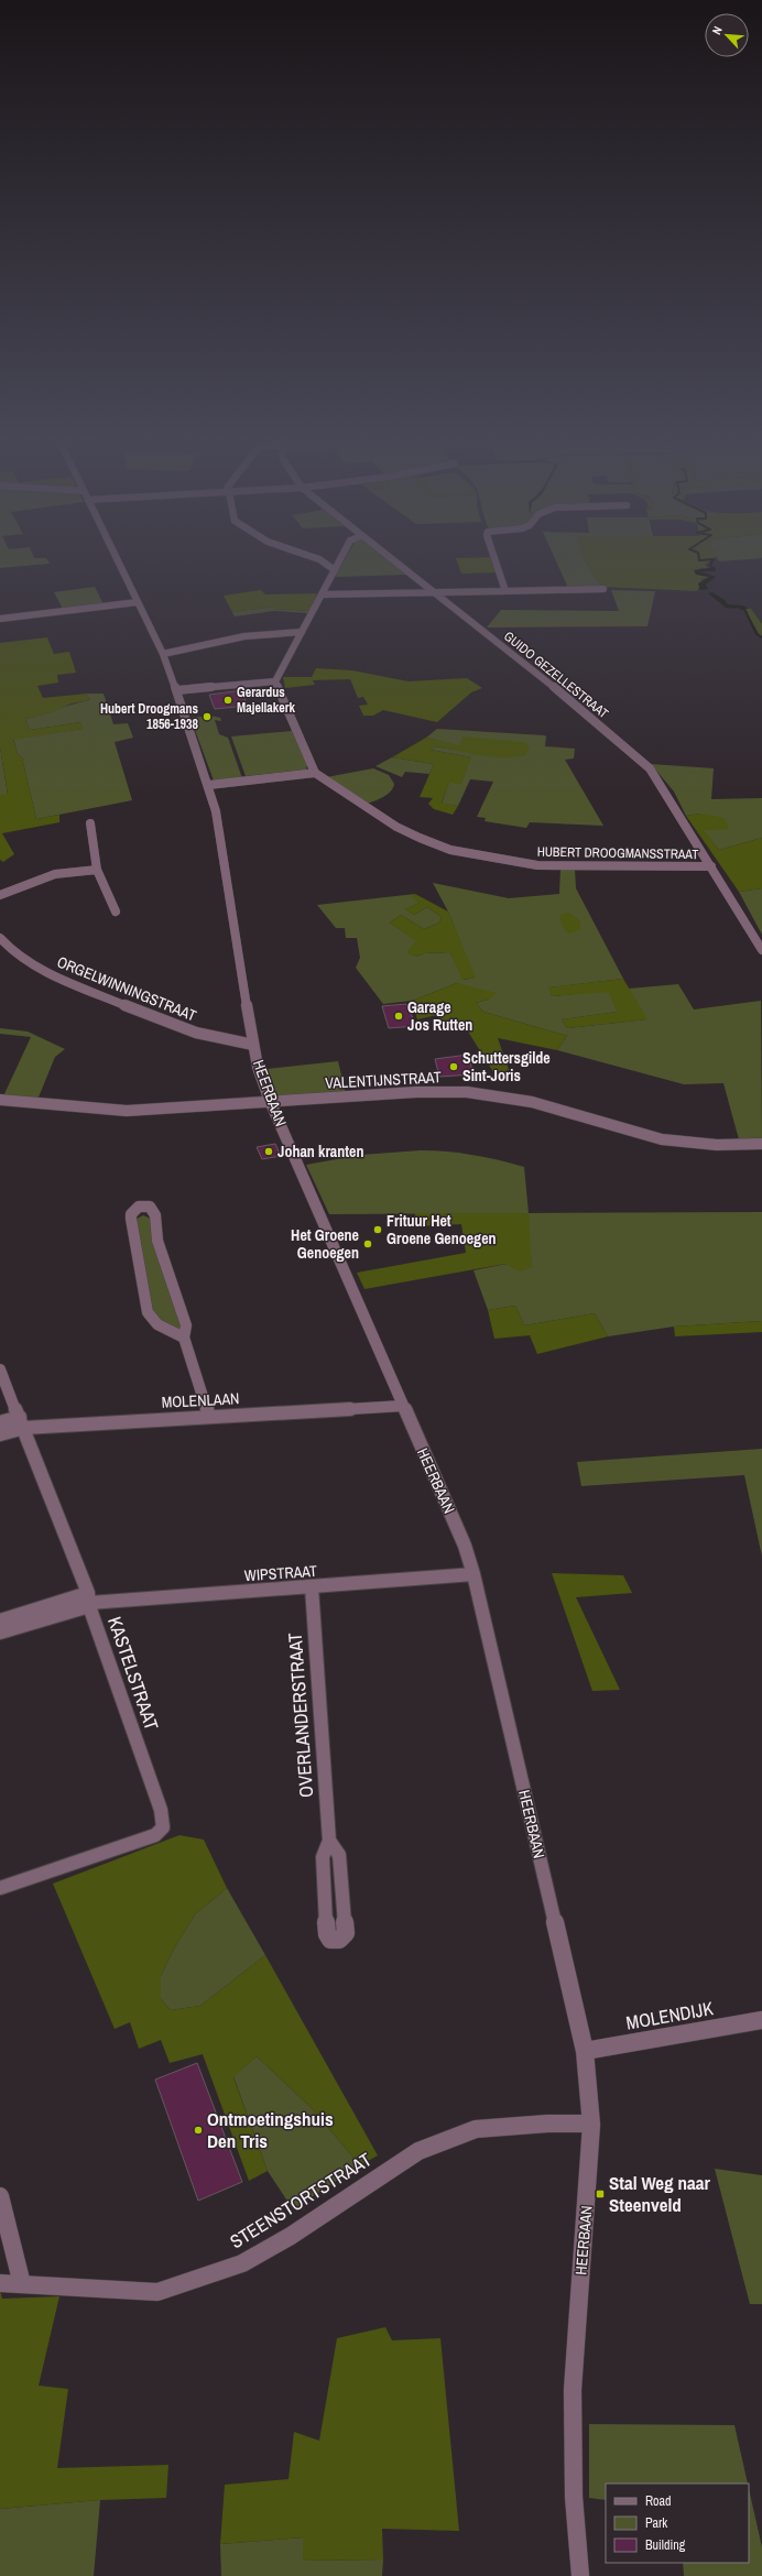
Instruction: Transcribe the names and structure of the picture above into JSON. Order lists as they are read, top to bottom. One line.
{"streets":{"street":["GUIDO GEZELLESTRAAT","HUBERT DROOGMANSSTRAAT","ORGELWINNINGSTRAAT","VALENTIJNSTRAAT","HEERBAAN","MOLENLAAN","WIPSTRAAT","KASTELSTRAAT","OVERLANDERSTRAAT","MOLENDIJK","STEENSTORTSTRAAT"]},"crossings":[["GUIDO GEZELLESTRAAT","HUBERT DROOGMANSSTRAAT"],["ORGELWINNINGSTRAAT","HEERBAAN"],["VALENTIJNSTRAAT","HEERBAAN"],["HEERBAAN","MOLENLAAN"],["HEERBAAN","WIPSTRAAT"],["HEERBAAN","MOLENDIJK"],["HEERBAAN","STEENSTORTSTRAAT"],["MOLENLAAN","KASTELSTRAAT"],["WIPSTRAAT","KASTELSTRAAT"],["WIPSTRAAT","OVERLANDERSTRAAT"]],"places":{"other":["Gerardus Majellakerk","Hubert Droogmans 1856-1938","Garage Jos Rutten","Schuttersgilde Sint-Joris","Johan kranten","Frituur Het Groene Genoegen","Het Groene Genoegen","Ontmoetingshuis Den Tris"],"transit":["Stal Weg naar Steenveld"]},"legend":["Road","Park","Building"],"north":"top left"}
